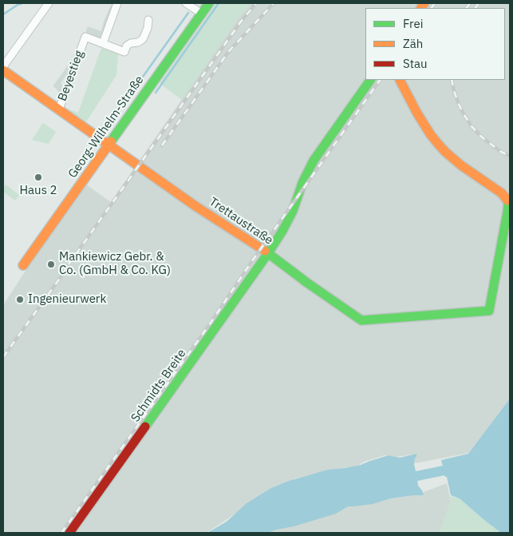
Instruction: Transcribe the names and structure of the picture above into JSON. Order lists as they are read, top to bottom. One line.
{"streets":{"main road":["Georg-Wilhelm-Straße","Trettaustraße","Schmidts Breite"],"street":["Beyestieg"]},"crossings":[["Beyestieg","Trettaustraße"],["Georg-Wilhelm-Straße","Trettaustraße"],["Trettaustraße","Schmidts Breite"]],"places":["Haus 2","Mankiewicz Gebr. & Co. (GmbH & Co. KG)","Ingenieurwerk"],"legend":["Frei","Zäh","Stau"]}
